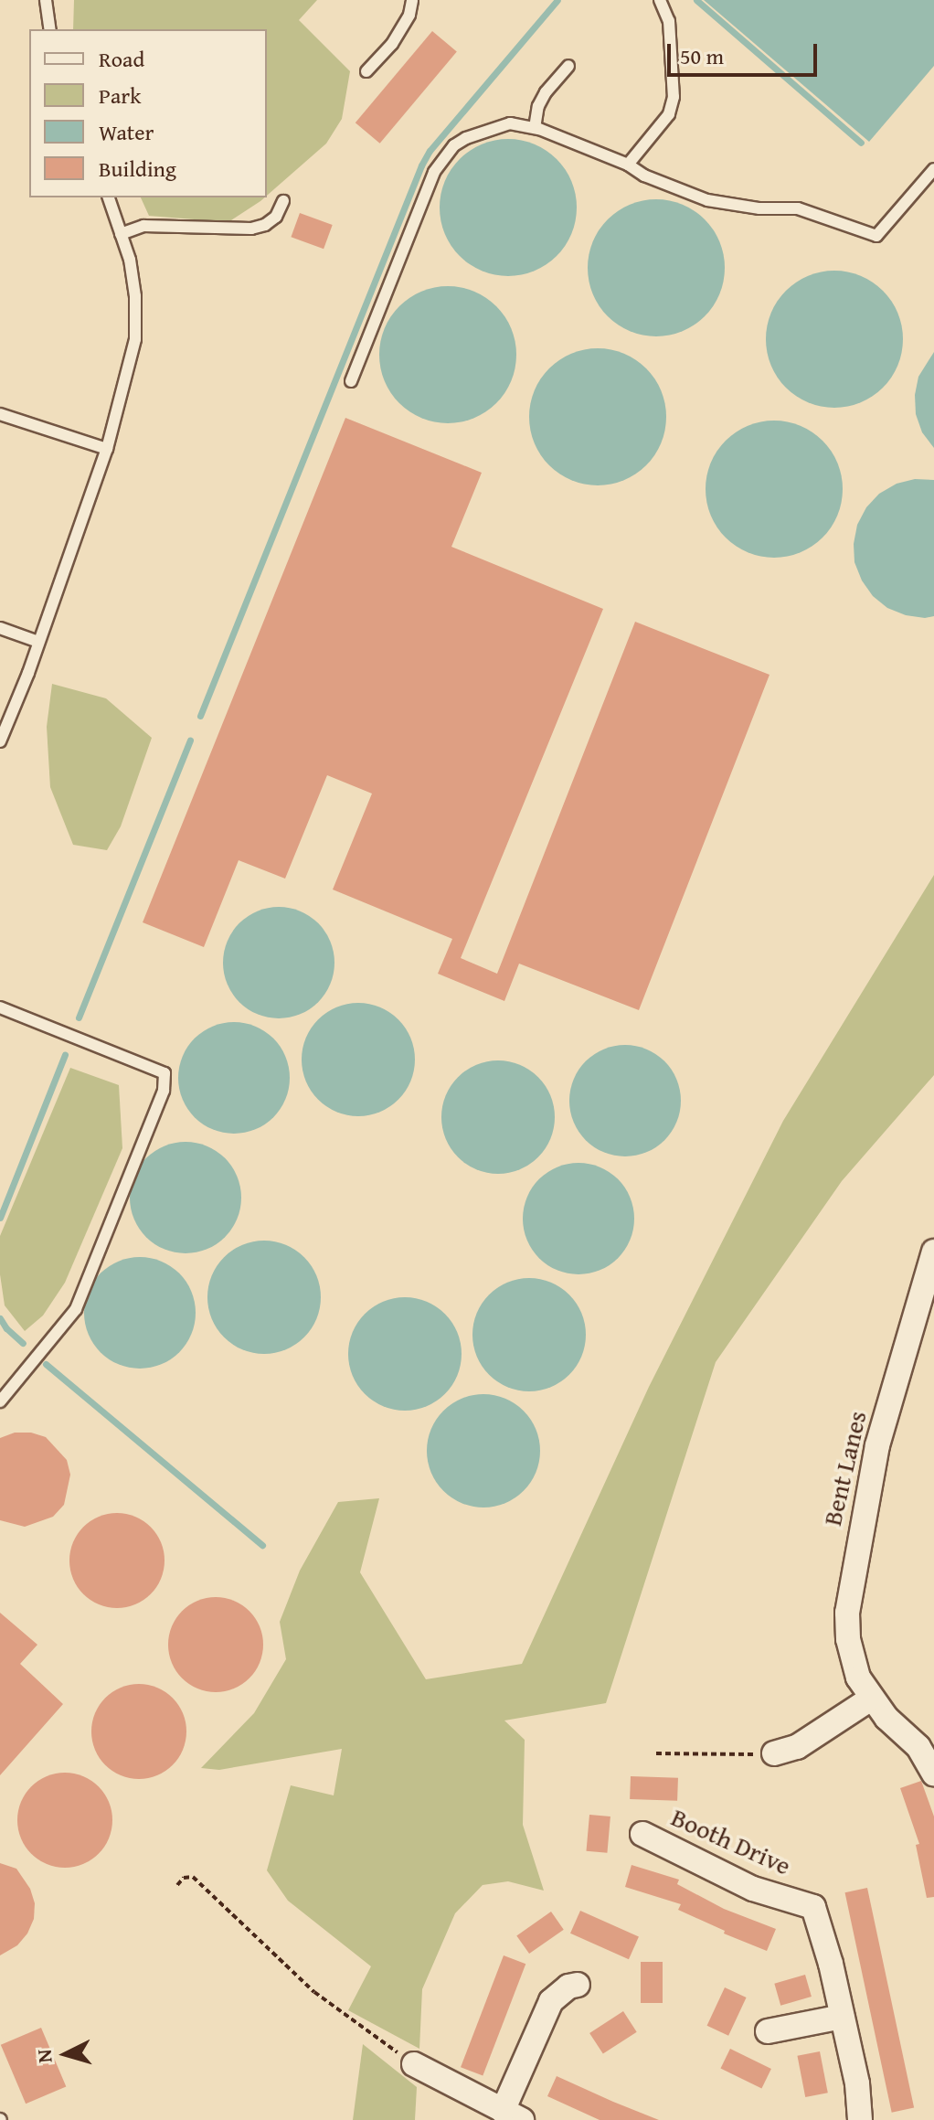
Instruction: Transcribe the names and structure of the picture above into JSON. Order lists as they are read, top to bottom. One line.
{"streets":{"street":["Bent Lanes","Booth Drive"]},"legend":["Road","Park","Water","Building"],"scale_bar":"50 m","north":"left"}
